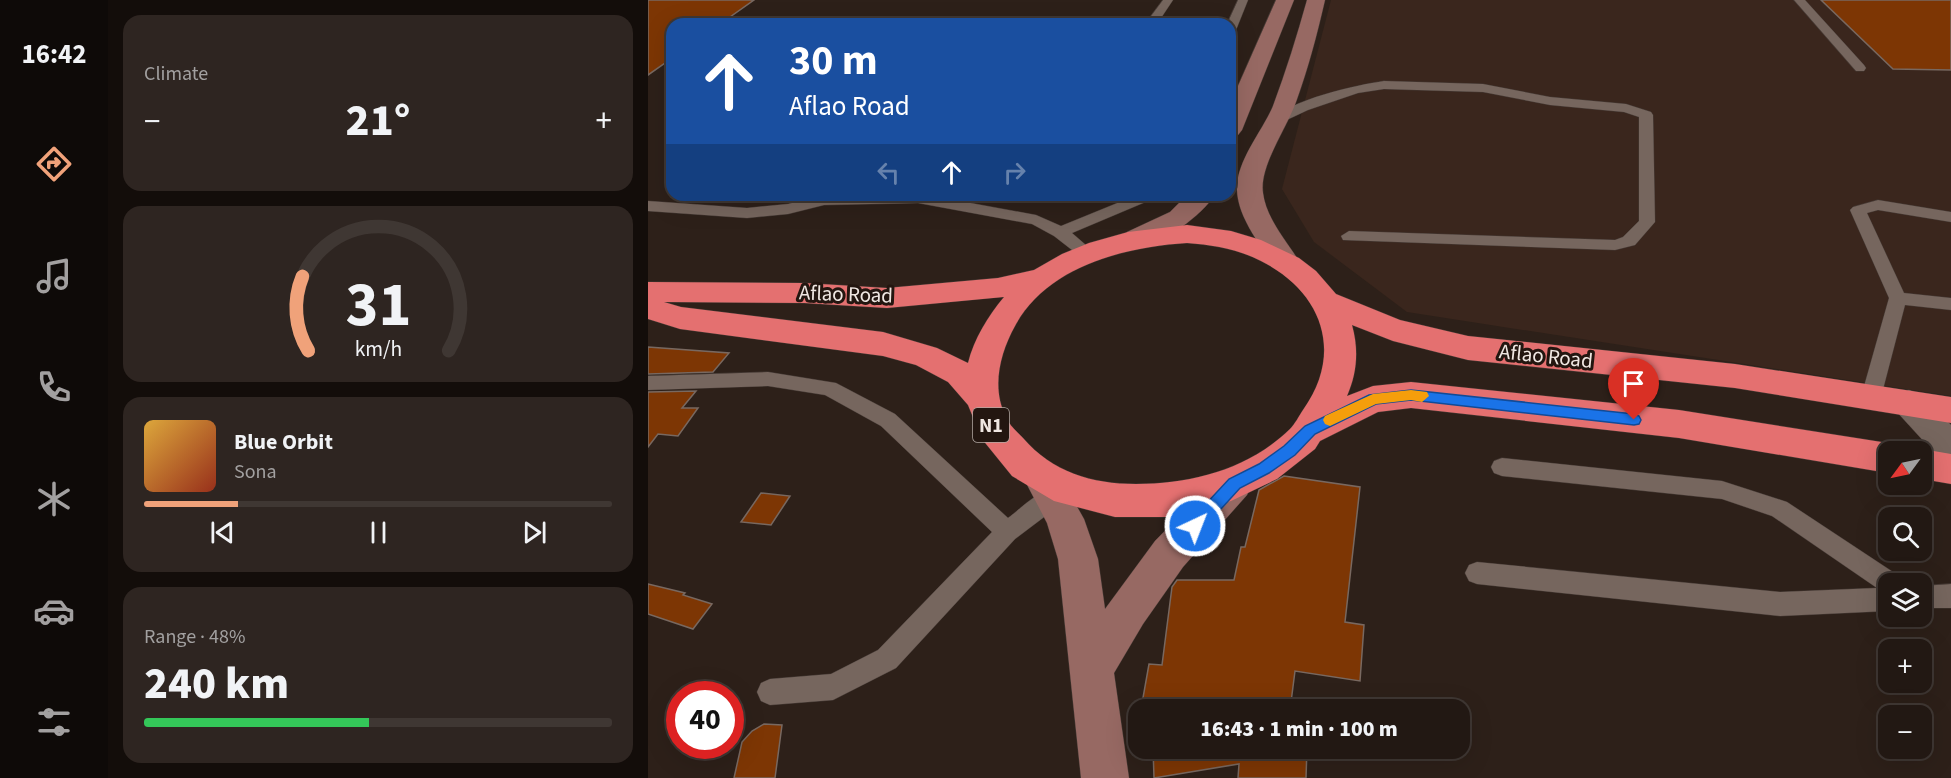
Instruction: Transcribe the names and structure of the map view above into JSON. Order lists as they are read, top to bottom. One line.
{"streets":{"highway":["Aflao Road","N1"]},"crossings":[["Aflao Road","N1"]],"north":"bottom left","page":{"tabs":"16:42","tile":["Climate",["Range · 48%","240 km"]],"turn":["30 m","Aflao Road"],"heat":["−","21°","+"],"song":["Blue Orbit","Sona"],"map_buttons":["+","−"],"limit":"40","trip":"16:43 · 1 min · 100 m","gauge":["31","km/h"]}}
